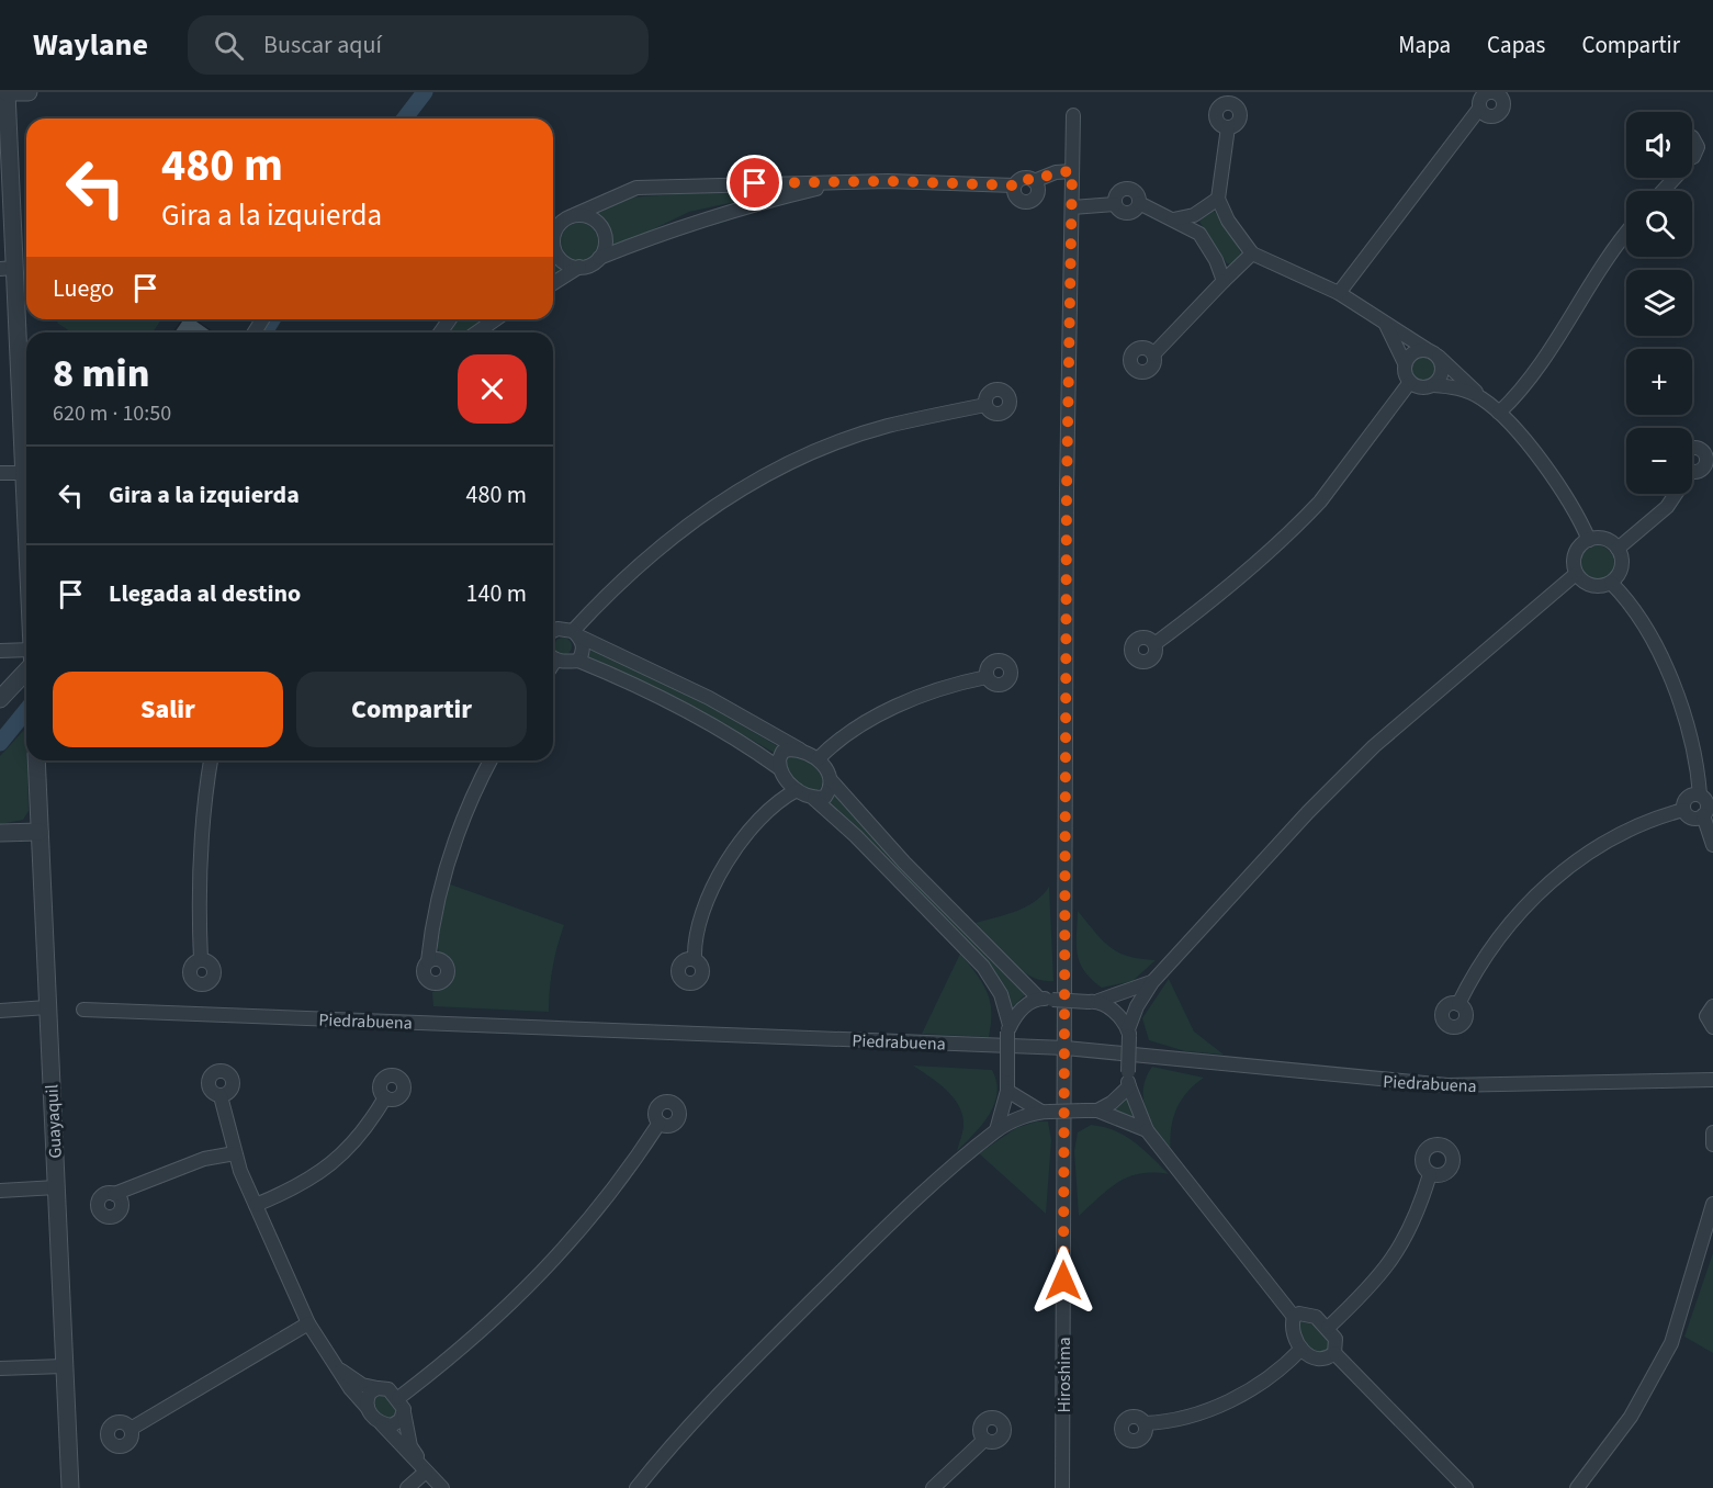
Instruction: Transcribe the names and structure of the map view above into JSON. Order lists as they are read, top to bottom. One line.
{"streets":{"street":["Piedrabuena","Guayaquil","Hiroshima"]},"crossings":[["Piedrabuena","Hiroshima"]],"page":{"header":"Waylane","search":"Buscar aquí","nav":["Mapa","Capas","Compartir"],"map_buttons":["+","−"],"turn":["480 m","Gira a la izquierda"],"then":"Luego","heading":["8 min","620 m · 10:50"],"list":[{"name":"Gira a la izquierda","value":"480 m"},{"name":"Llegada al destino","value":"140 m"}],"buttons":["Salir","Compartir"]}}
